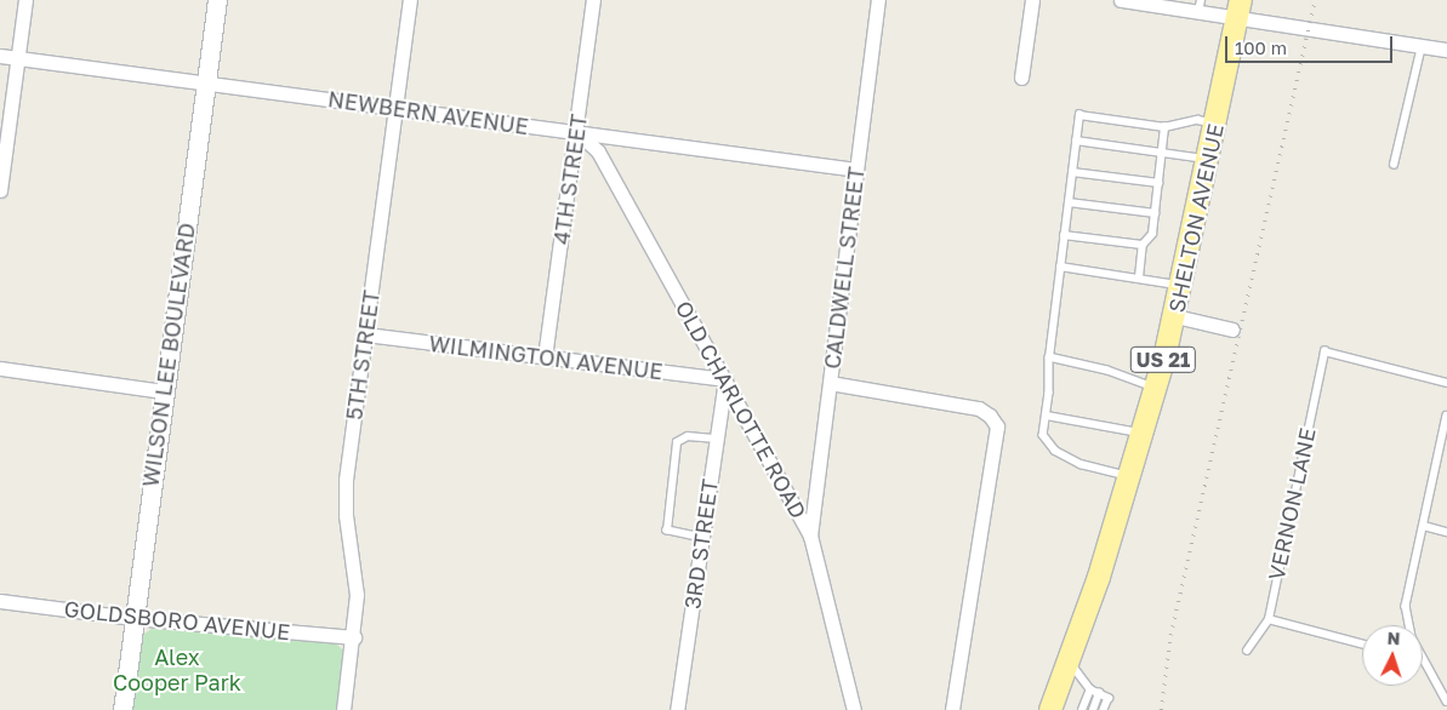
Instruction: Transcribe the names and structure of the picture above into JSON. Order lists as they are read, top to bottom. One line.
{"streets":{"main road":["SHELTON AVENUE","US 21"],"street":["NEWBERN AVENUE","4TH STREET","CALDWELL STREET","WILSON LEE BOULEVARD","5TH STREET","WILMINGTON AVENUE","OLD CHARLOTTE ROAD","3RD STREET","GOLDSBORO AVENUE"],"lane":["VERNON LANE"]},"crossings":[["NEWBERN AVENUE","4TH STREET"],["NEWBERN AVENUE","CALDWELL STREET"],["NEWBERN AVENUE","WILSON LEE BOULEVARD"],["NEWBERN AVENUE","5TH STREET"],["NEWBERN AVENUE","OLD CHARLOTTE ROAD"],["4TH STREET","WILMINGTON AVENUE"],["4TH STREET","OLD CHARLOTTE ROAD"],["CALDWELL STREET","OLD CHARLOTTE ROAD"],["WILSON LEE BOULEVARD","GOLDSBORO AVENUE"],["5TH STREET","WILMINGTON AVENUE"],["5TH STREET","GOLDSBORO AVENUE"],["WILMINGTON AVENUE","OLD CHARLOTTE ROAD"],["WILMINGTON AVENUE","3RD STREET"],["OLD CHARLOTTE ROAD","3RD STREET"]],"parks":["Alex Cooper Park"],"scale_bar":"100 m","north":"top"}
